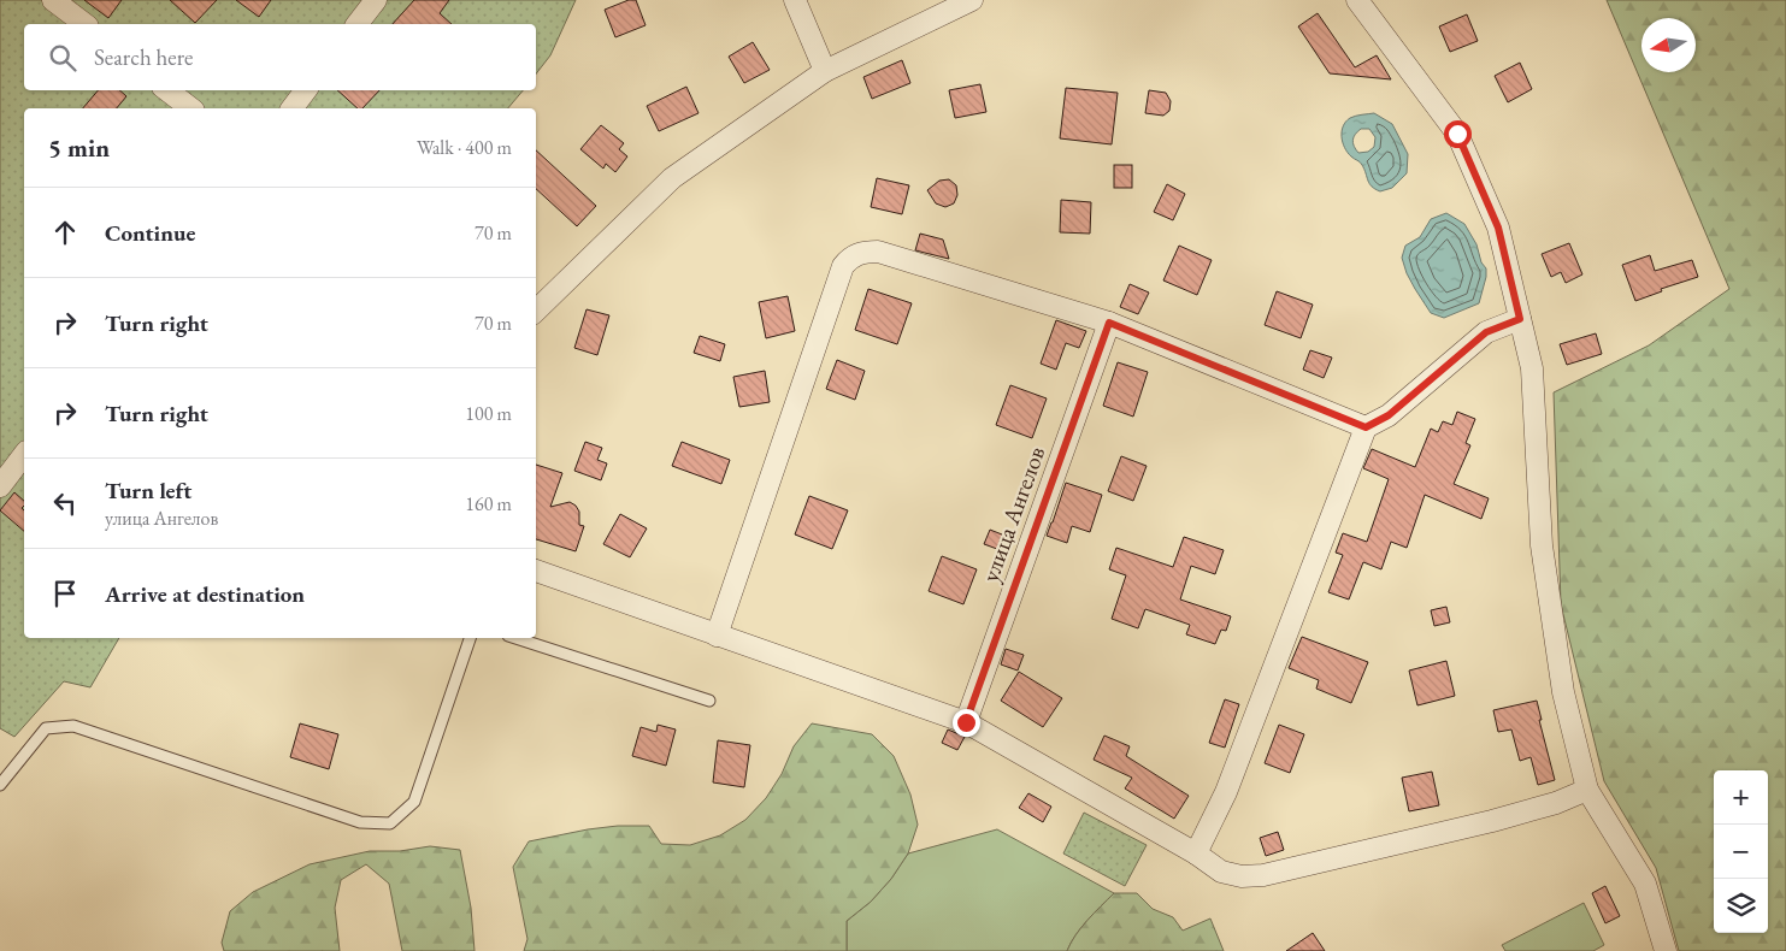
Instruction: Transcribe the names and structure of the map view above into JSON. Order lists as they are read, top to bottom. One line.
{"streets":{"street":["улица Ангелов"]},"north":"left","page":{"search":"Search here","heading":["5 min","Walk · 400 m"],"list":[["Continue","70 m"],["Turn right","70 m"],["Turn right","100 m"],["Turn left","улица Ангелов","160 m"],"Arrive at destination"],"map_buttons":["+","−"]}}
